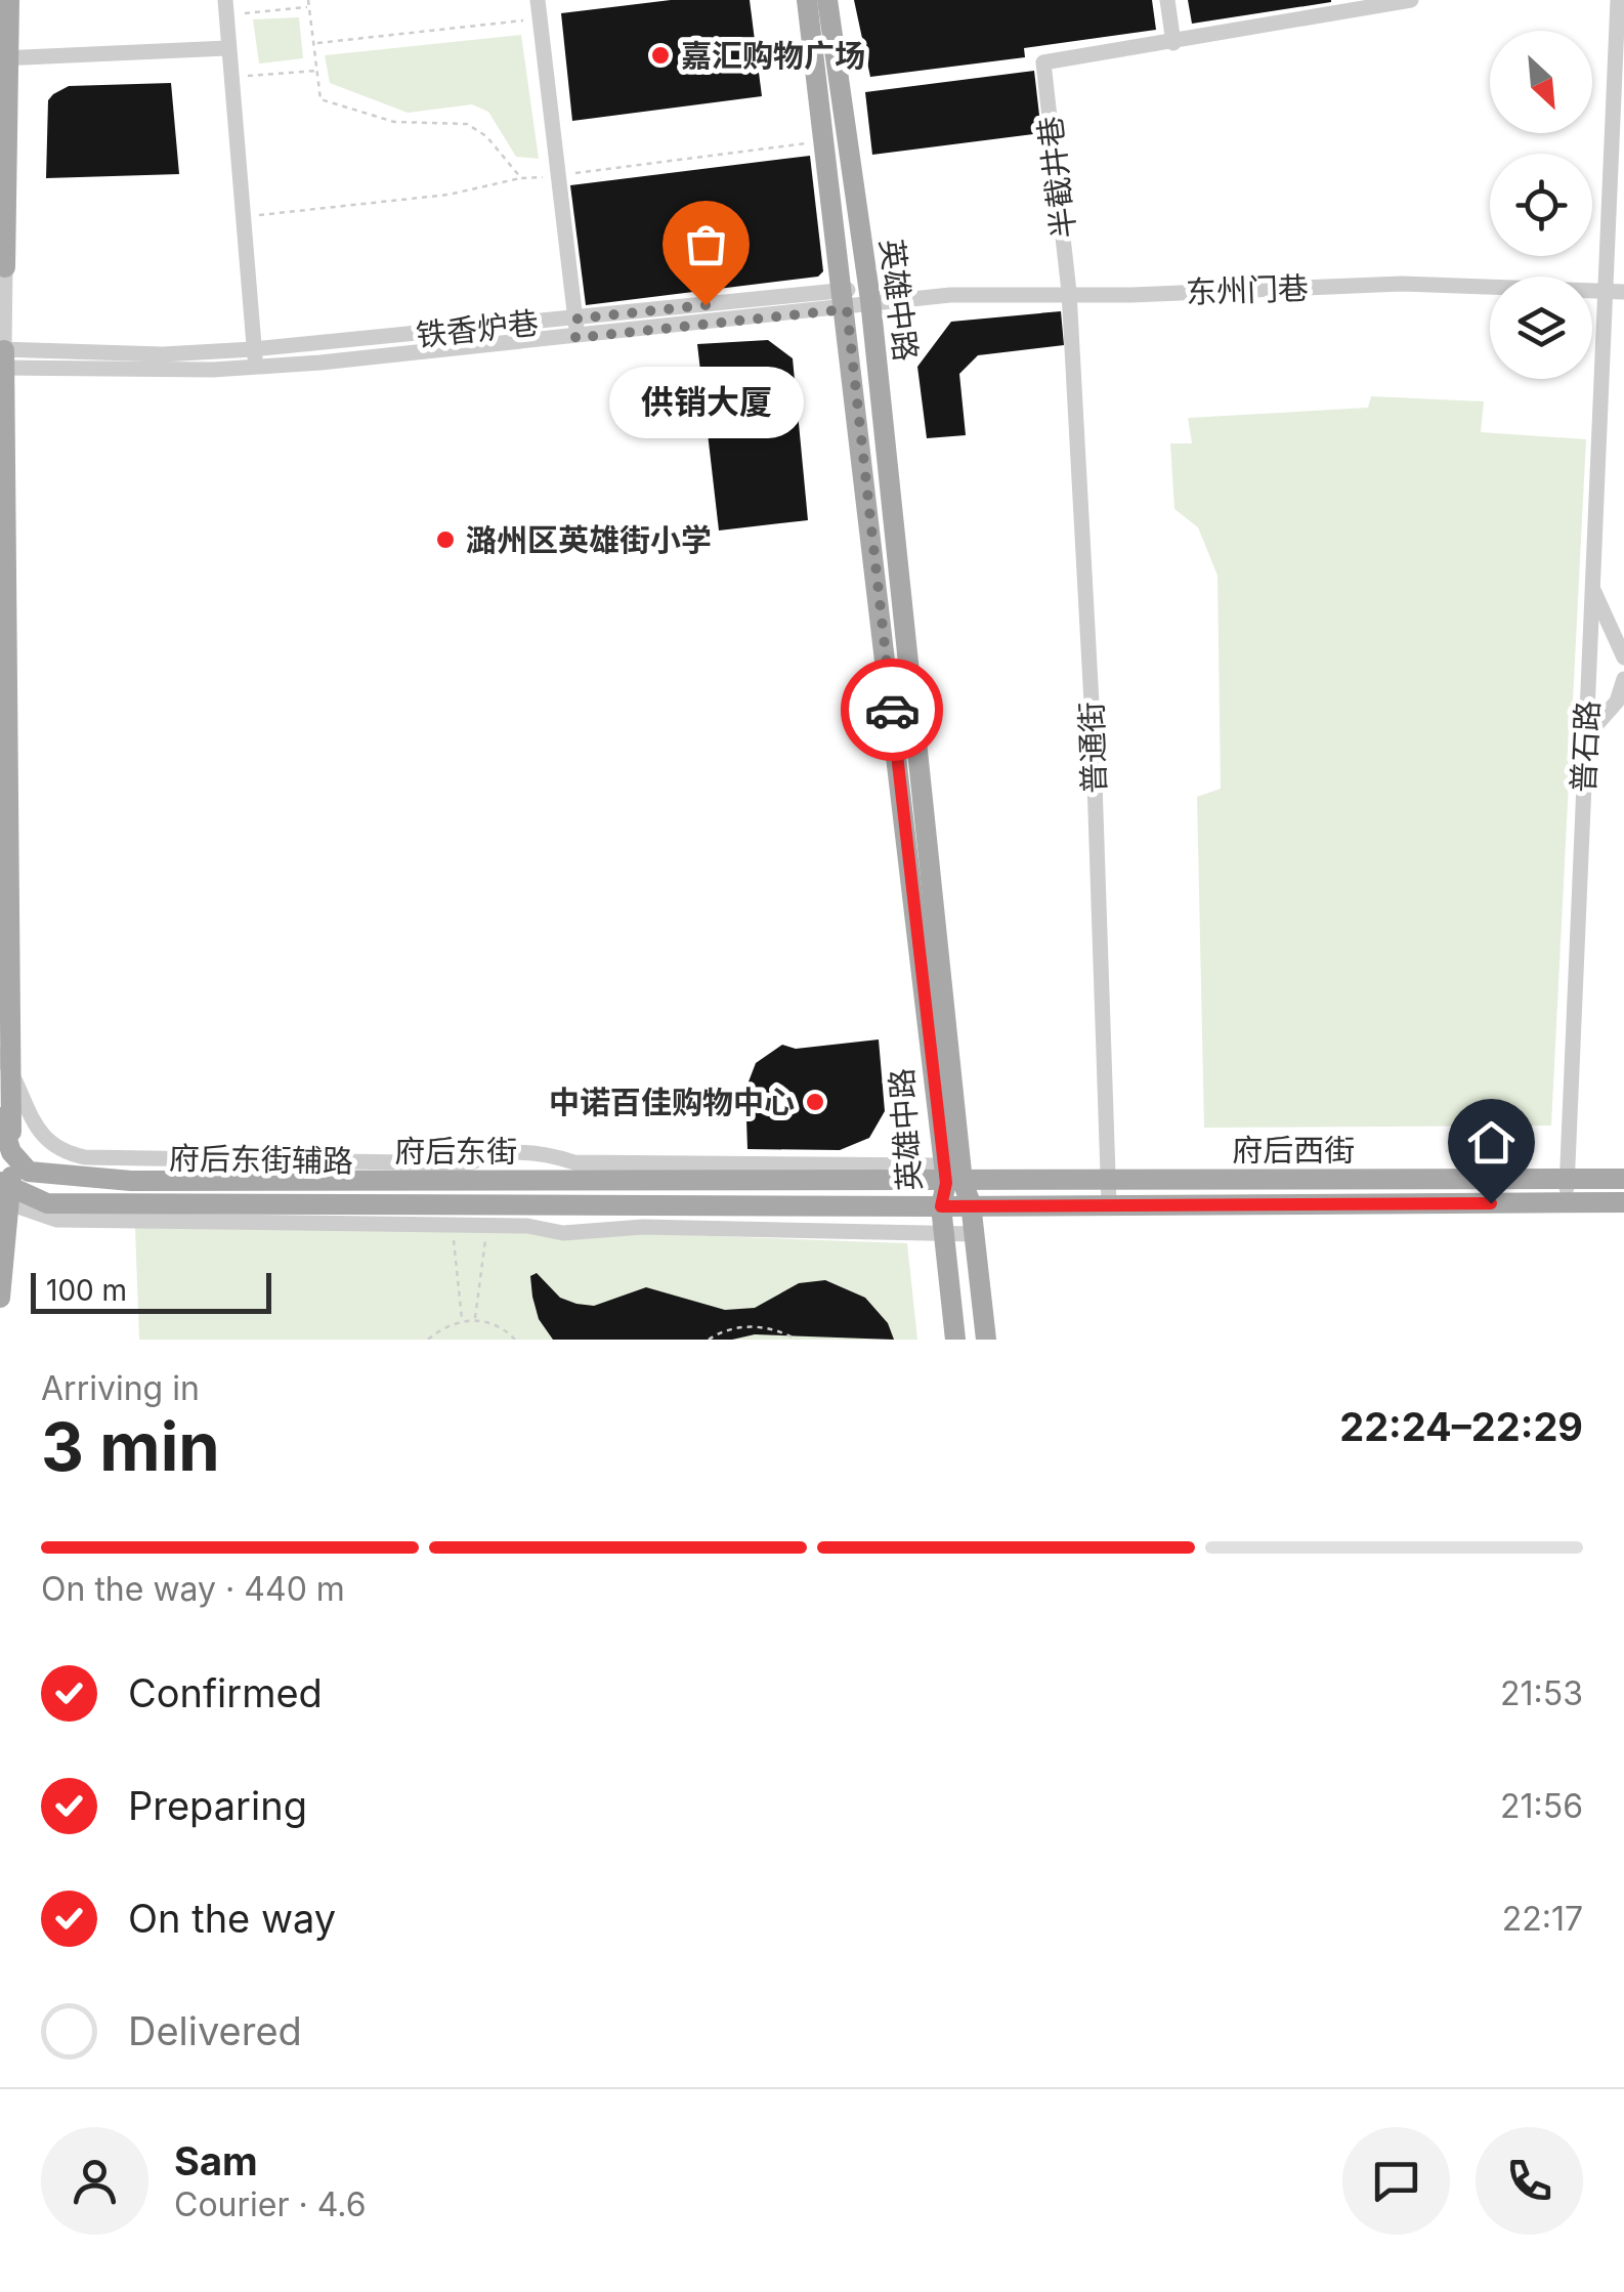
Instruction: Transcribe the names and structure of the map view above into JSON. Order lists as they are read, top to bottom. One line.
{"streets":{"main road":["英雄中路","府后西街","府后东街"],"street":["半截井巷","东州门巷","铁香炉巷","普石路","普通街","府后东街辅路"]},"crossings":[["半截井巷","东州门巷"],["半截井巷","普通街"],["东州门巷","英雄中路"],["东州门巷","铁香炉巷"],["东州门巷","普石路"],["东州门巷","普通街"],["英雄中路","铁香炉巷"],["英雄中路","府后西街"],["英雄中路","府后东街"],["英雄中路","府后东街辅路"],["普石路","府后西街"],["普通街","府后西街"],["府后西街","府后东街"],["府后西街","府后东街辅路"],["府后东街","府后东街辅路"]],"places":["嘉汇购物广场","供销大厦","潞州区英雄街小学","中诺百佳购物中心"],"scale_bar":"100 m","north":"bottom right","page":{"bubble":"供销大厦","scale":"100 m","heading":["3 min","Arriving in","22:24–22:29"],"panel":["Sam","Courier · 4.6"],"bar":"On the way · 440 m","list":[["Confirmed","21:53"],["Preparing","21:56"],["On the way","22:17"],"Delivered"]}}
